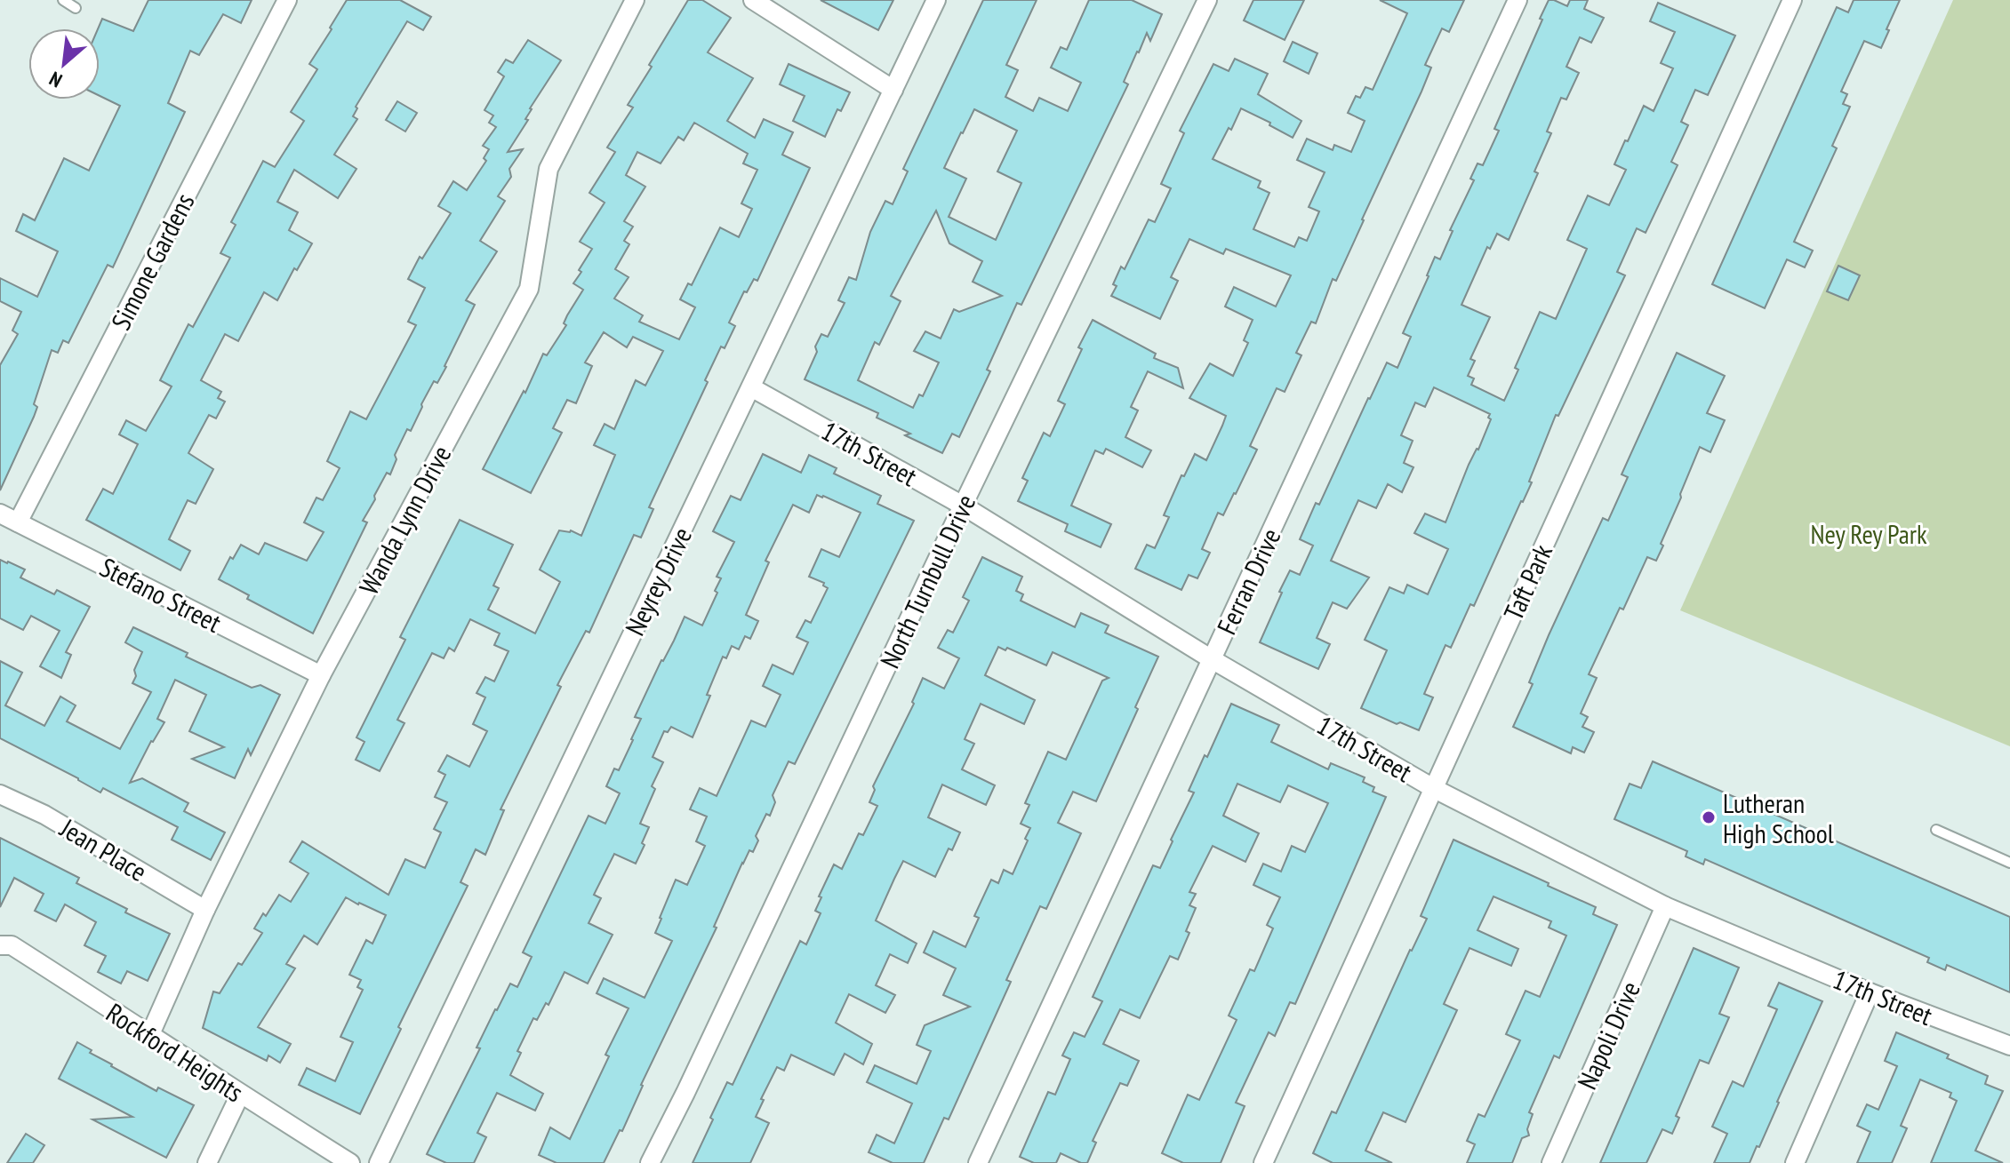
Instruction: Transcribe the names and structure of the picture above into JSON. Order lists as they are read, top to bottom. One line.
{"streets":{"street":["Simone Gardens","17th Street","Wanda Lynn Drive","Neyrey Drive","North Turnbull Drive","Ferran Drive","Taft Park","Stefano Street","Jean Place","Napoli Drive","Rockford Heights"]},"crossings":[["Simone Gardens","Stefano Street"],["17th Street","Neyrey Drive"],["17th Street","North Turnbull Drive"],["17th Street","Ferran Drive"],["17th Street","Taft Park"],["17th Street","Napoli Drive"],["Wanda Lynn Drive","Stefano Street"],["Wanda Lynn Drive","Jean Place"],["Wanda Lynn Drive","Rockford Heights"]],"parks":["Ney Rey Park"],"places":["Lutheran High School"],"north":"bottom left"}
